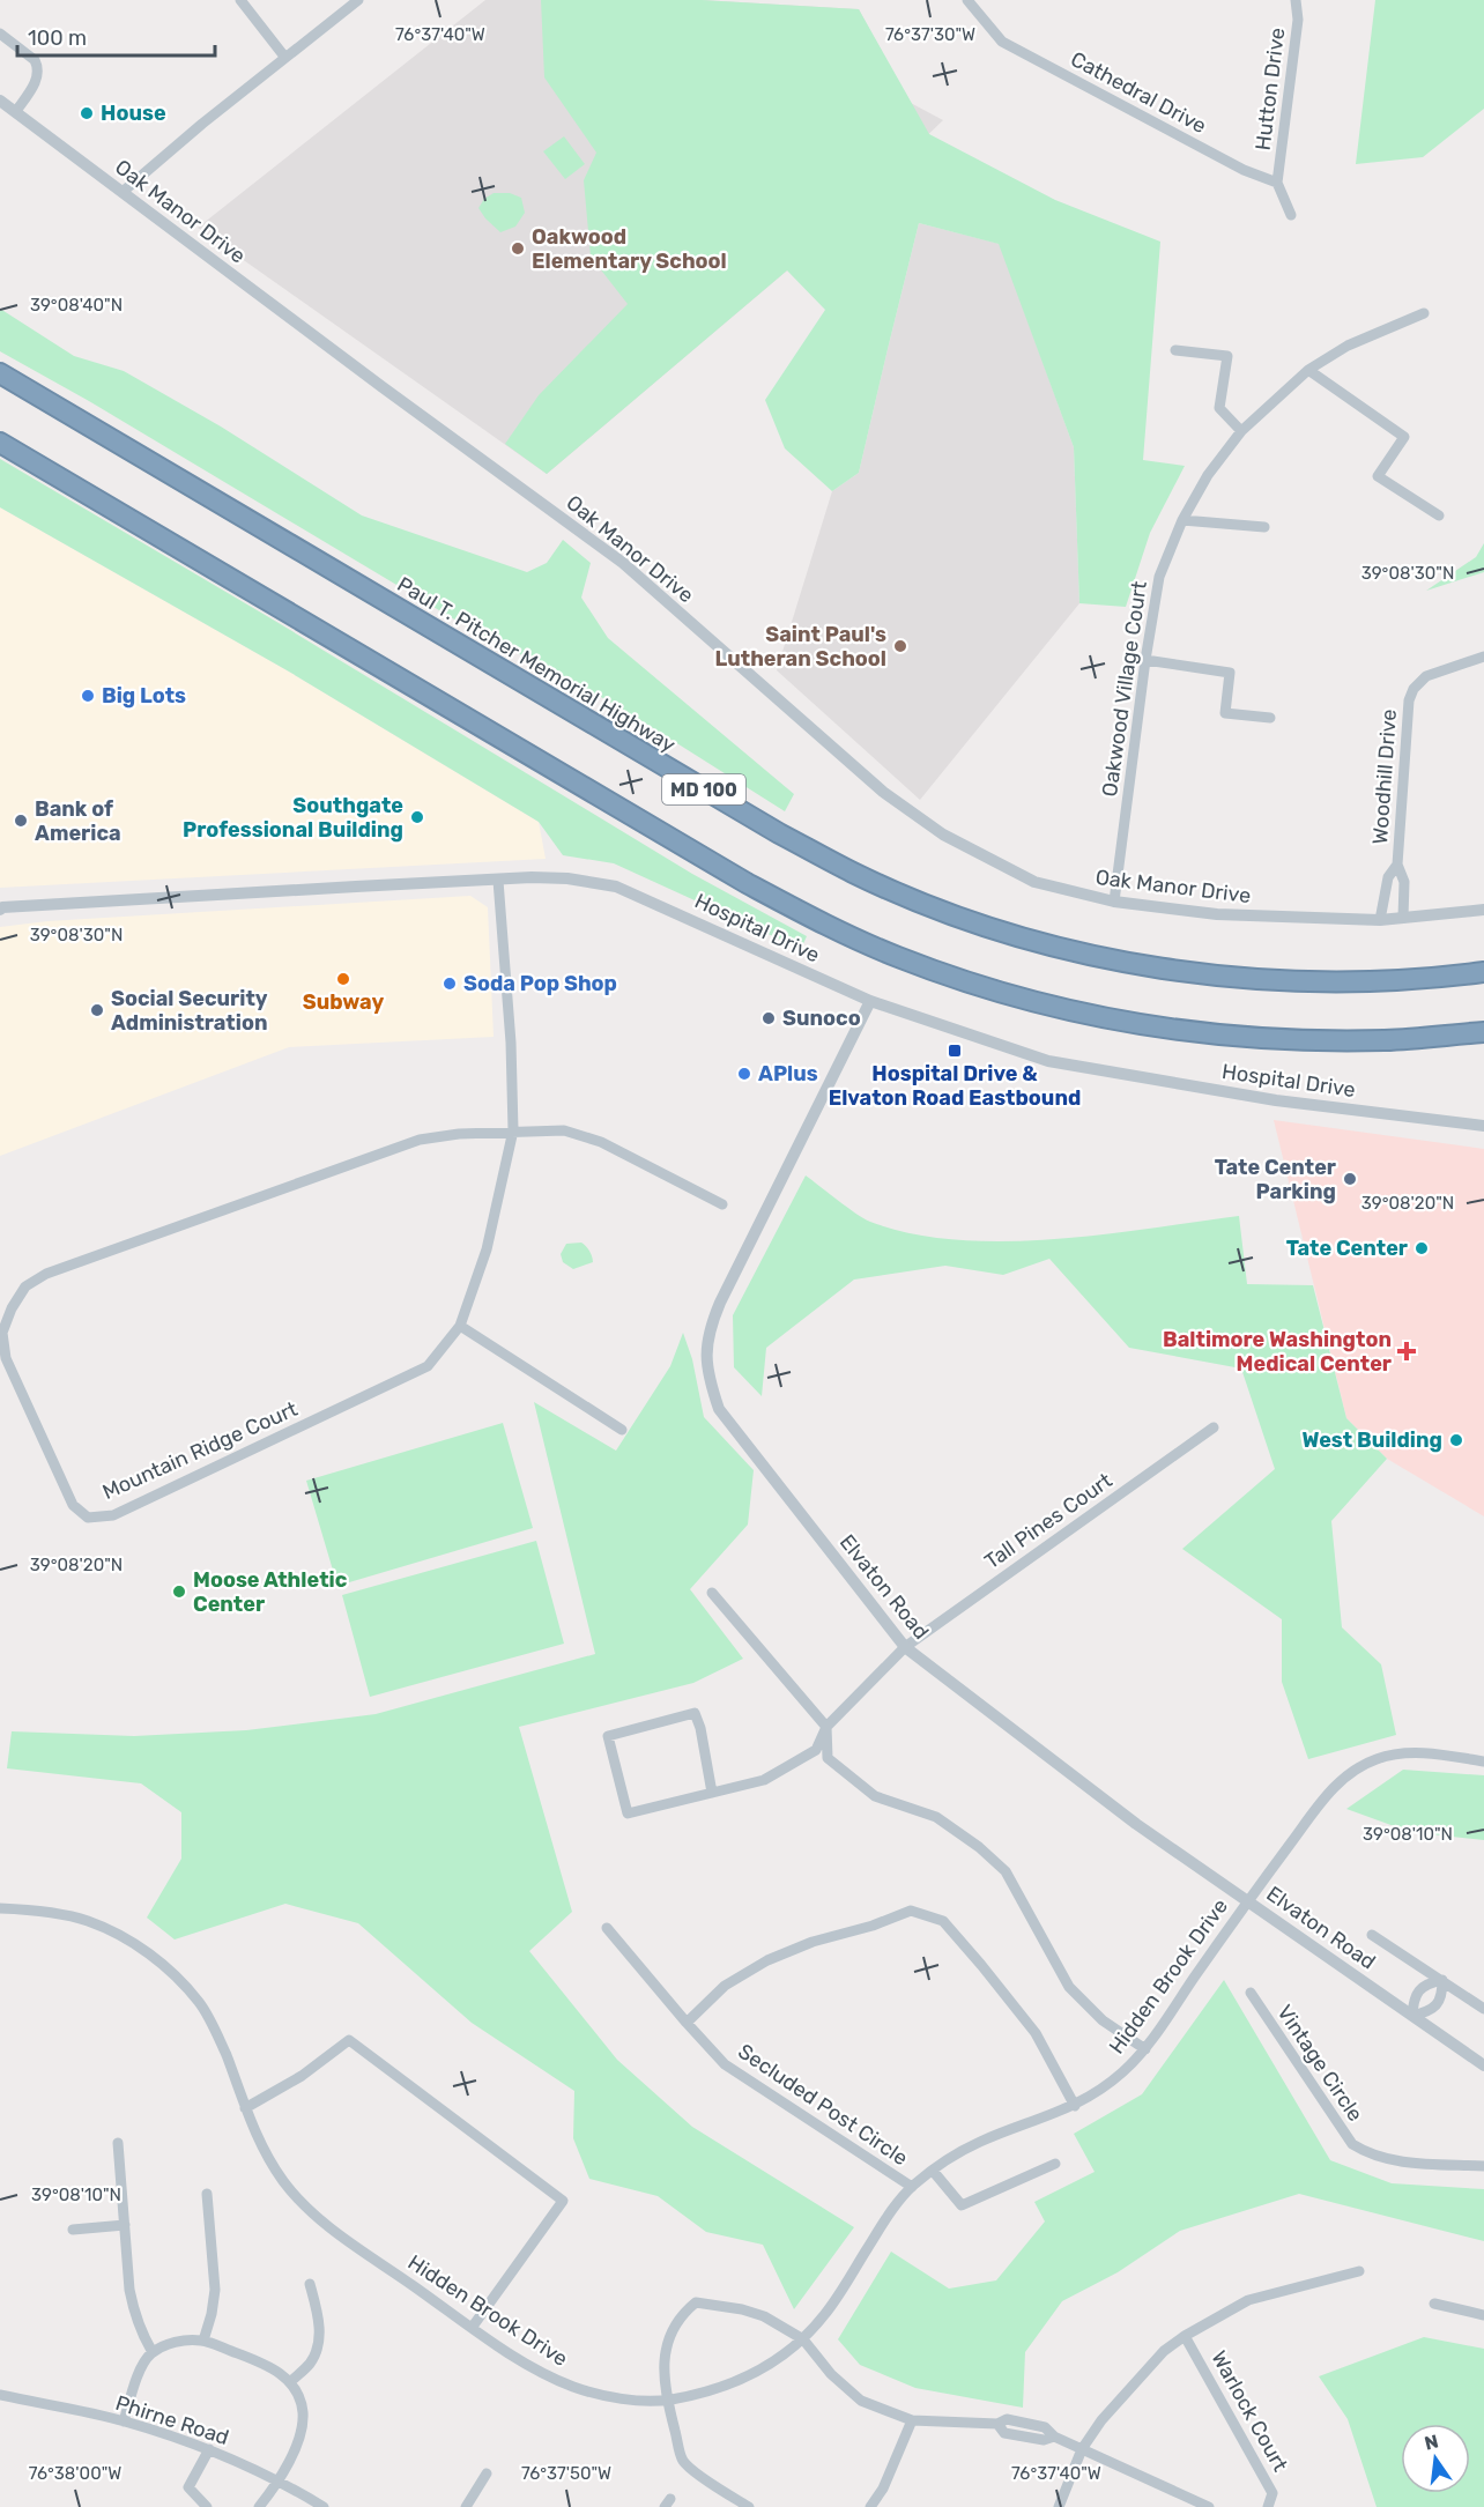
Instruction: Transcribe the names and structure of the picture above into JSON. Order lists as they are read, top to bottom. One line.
{"streets":{"highway":["Paul T. Pitcher Memorial Highway","MD 100"],"street":["Hutton Drive","Cathedral Drive","Oak Manor Drive","Oakwood Village Court","Woodhill Drive","Hospital Drive","Mountain Ridge Court","Tall Pines Court","Elvaton Road","Hidden Brook Drive","Vintage Circle","Secluded Post Circle","Warlock Court","Phirne Road"]},"crossings":[["Hutton Drive","Cathedral Drive"],["Oak Manor Drive","Oakwood Village Court"],["Oak Manor Drive","Woodhill Drive"],["Hospital Drive","Mountain Ridge Court"],["Hospital Drive","Elvaton Road"],["Tall Pines Court","Elvaton Road"],["Elvaton Road","Hidden Brook Drive"],["Hidden Brook Drive","Secluded Post Circle"]],"places":{"other":["House","Oakwood Elementary School","Saint Paul's Lutheran School","Big Lots","Southgate Professional Building","Bank of America","Subway","Soda Pop Shop","Social Security Administration","Sunoco","APlus","Tate Center Parking","Tate Center","West Building","Moose Athletic Center"],"transit":["Hospital Drive & Elvaton Road Eastbound"],"health":["Baltimore Washington Medical Center"]},"scale_bar":"100 m","north":"top","coordinates":["76°37'40\"W","76°37'30\"W","39°08'40\"N","39°08'30\"N","39°08'20\"N","39°08'10\"N","76°38'00\"W","76°37'50\"W"]}
